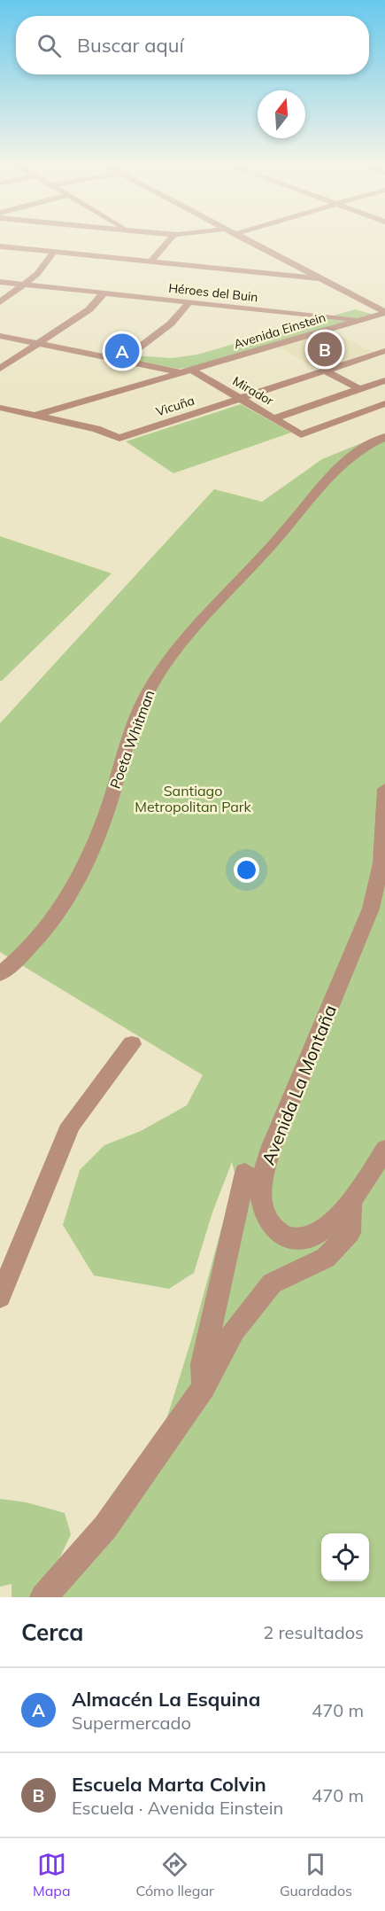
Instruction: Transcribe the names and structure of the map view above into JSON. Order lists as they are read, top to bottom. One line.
{"streets":{"street":["Héroes del Buin","Avenida Einstein","Mirador","Vicuña","Poeta Whitman","Avenida La Montaña"]},"crossings":[["Héroes del Buin","Avenida Einstein"],["Avenida Einstein","Mirador"],["Avenida Einstein","Vicuña"],["Mirador","Vicuña"]],"parks":["Santiago Metropolitan Park"],"north":"top","page":{"search":"Buscar aquí","pins":["B","A"],"heading":["Cerca","2 resultados"],"list":[{"mark":"A","name":"Almacén La Esquina","note":"Supermercado","value":"470 m"},{"mark":"B","name":"Escuela Marta Colvin","note":"Escuela · Avenida Einstein","value":"470 m"}],"nav":["Mapa","Cómo llegar","Guardados"]}}
